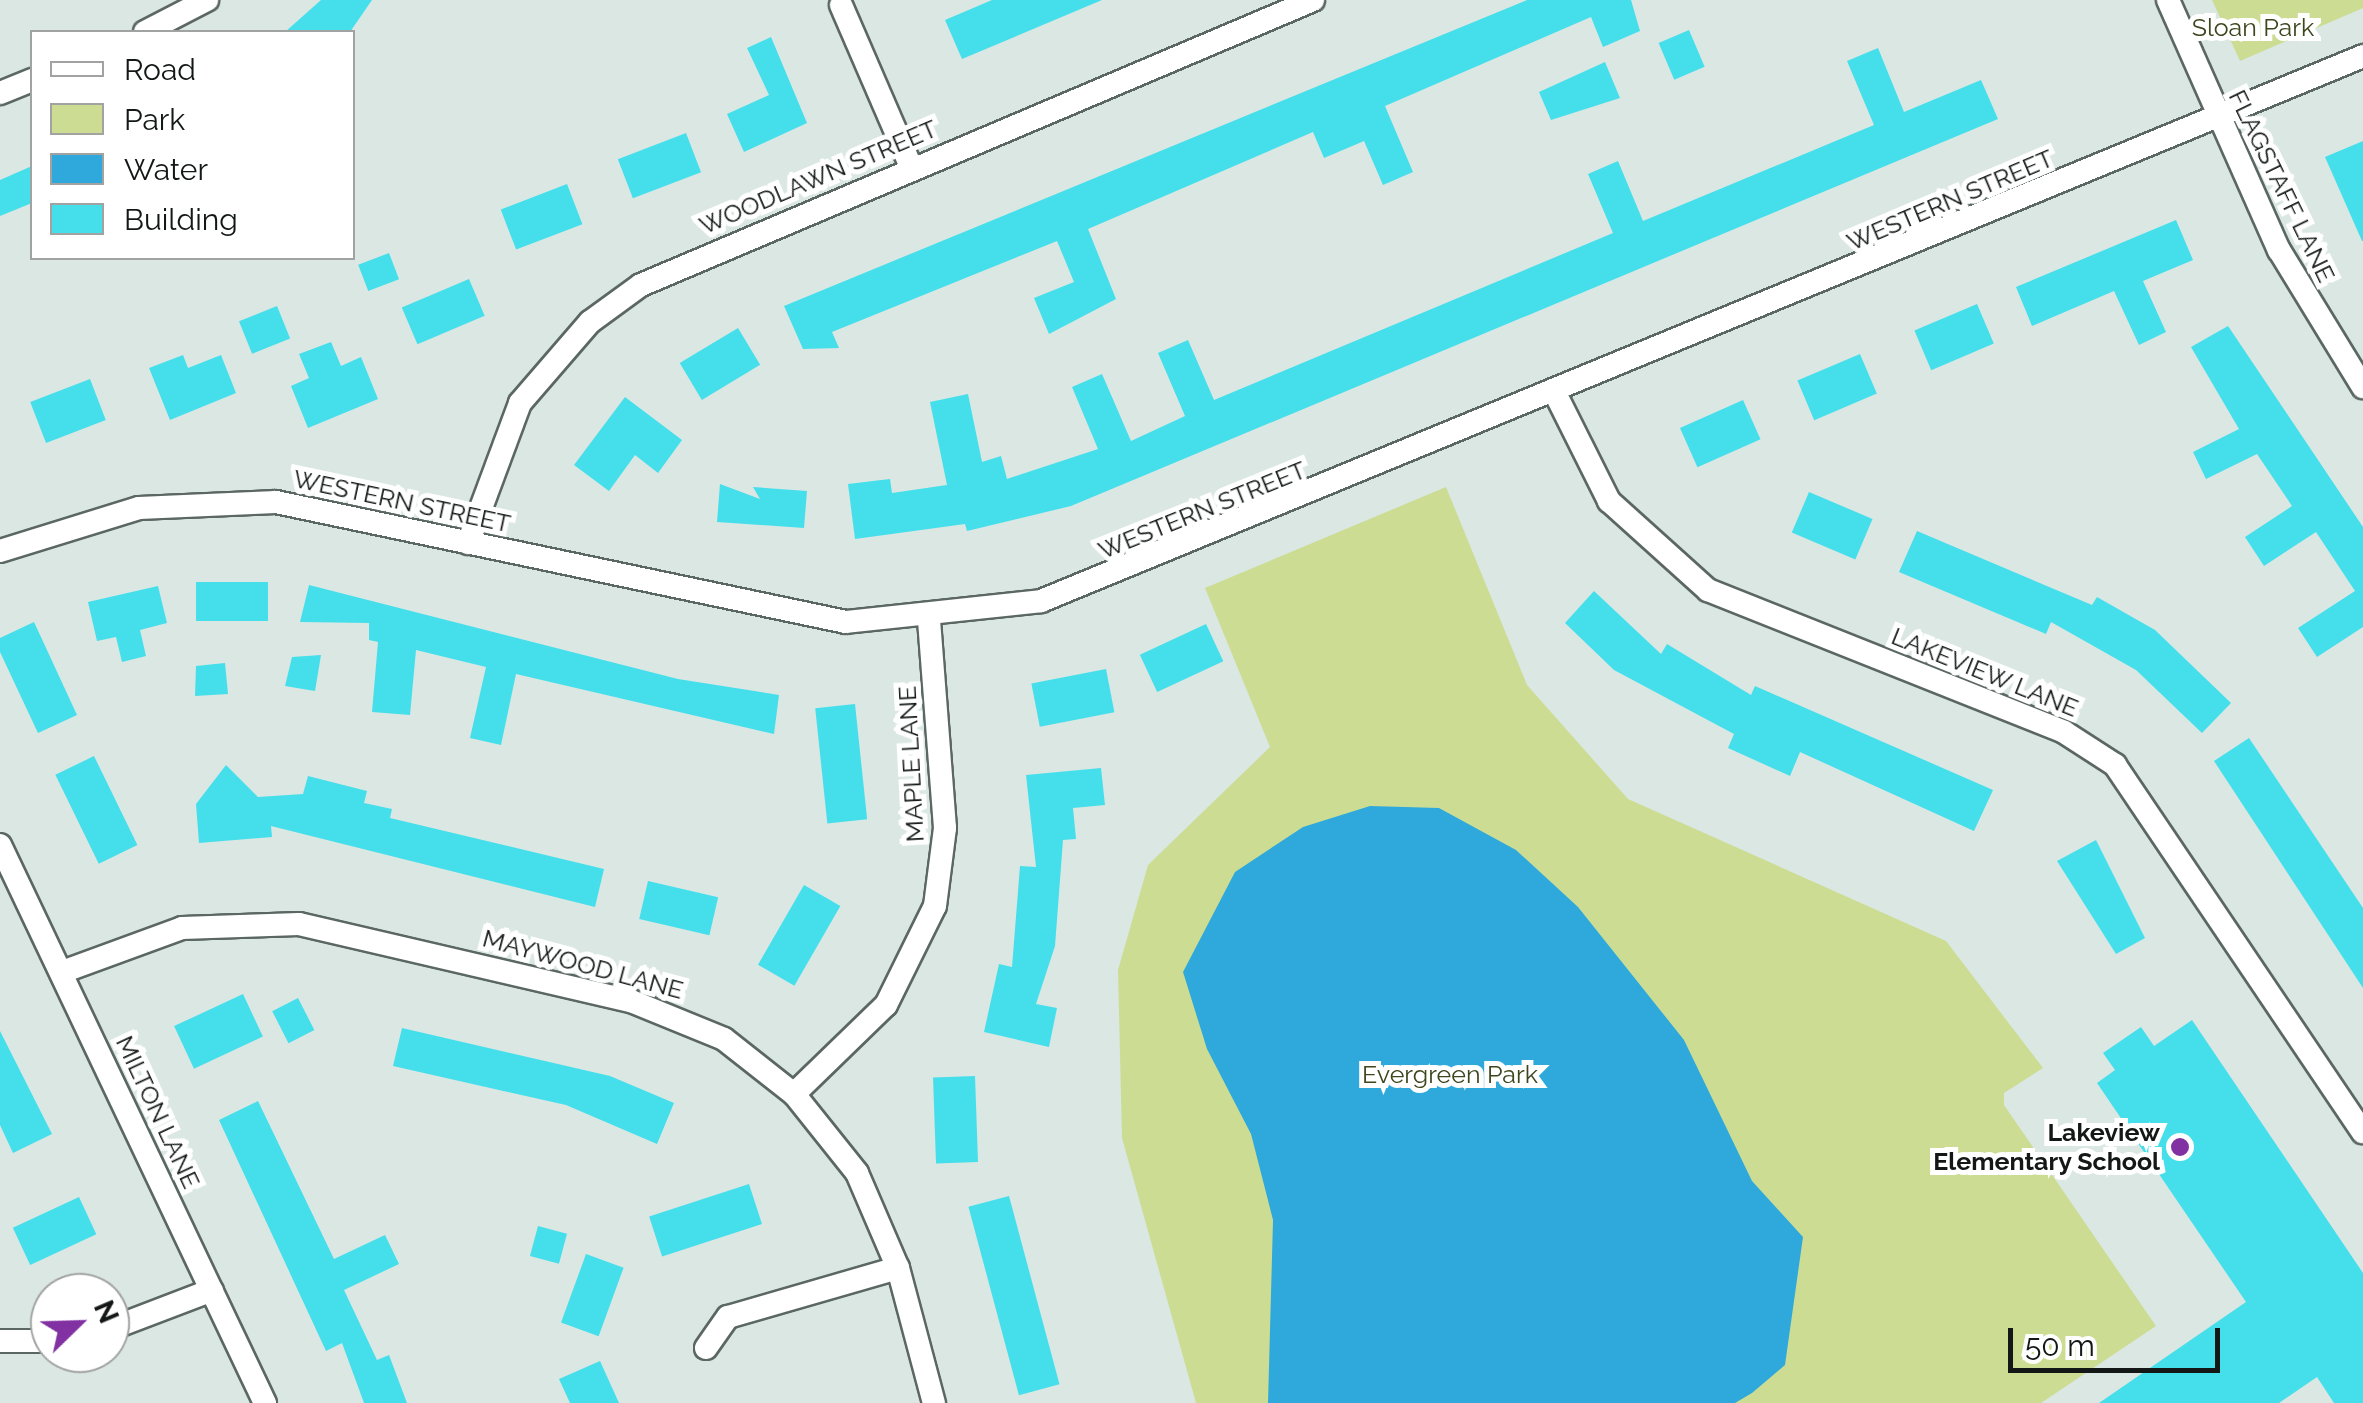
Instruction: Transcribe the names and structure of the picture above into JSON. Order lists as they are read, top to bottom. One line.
{"streets":{"street":["WOODLAWN STREET","FLAGSTAFF LANE","WESTERN STREET","LAKEVIEW LANE","MAPLE LANE","MAYWOOD LANE","MILTON LANE"]},"crossings":[["WOODLAWN STREET","WESTERN STREET"],["FLAGSTAFF LANE","WESTERN STREET"],["WESTERN STREET","LAKEVIEW LANE"],["WESTERN STREET","MAPLE LANE"],["MAPLE LANE","MAYWOOD LANE"],["MAYWOOD LANE","MILTON LANE"]],"parks":["Sloan Park","Evergreen Park"],"places":["Lakeview Elementary School"],"legend":["Road","Park","Water","Building"],"scale_bar":"50 m","north":"top right"}
